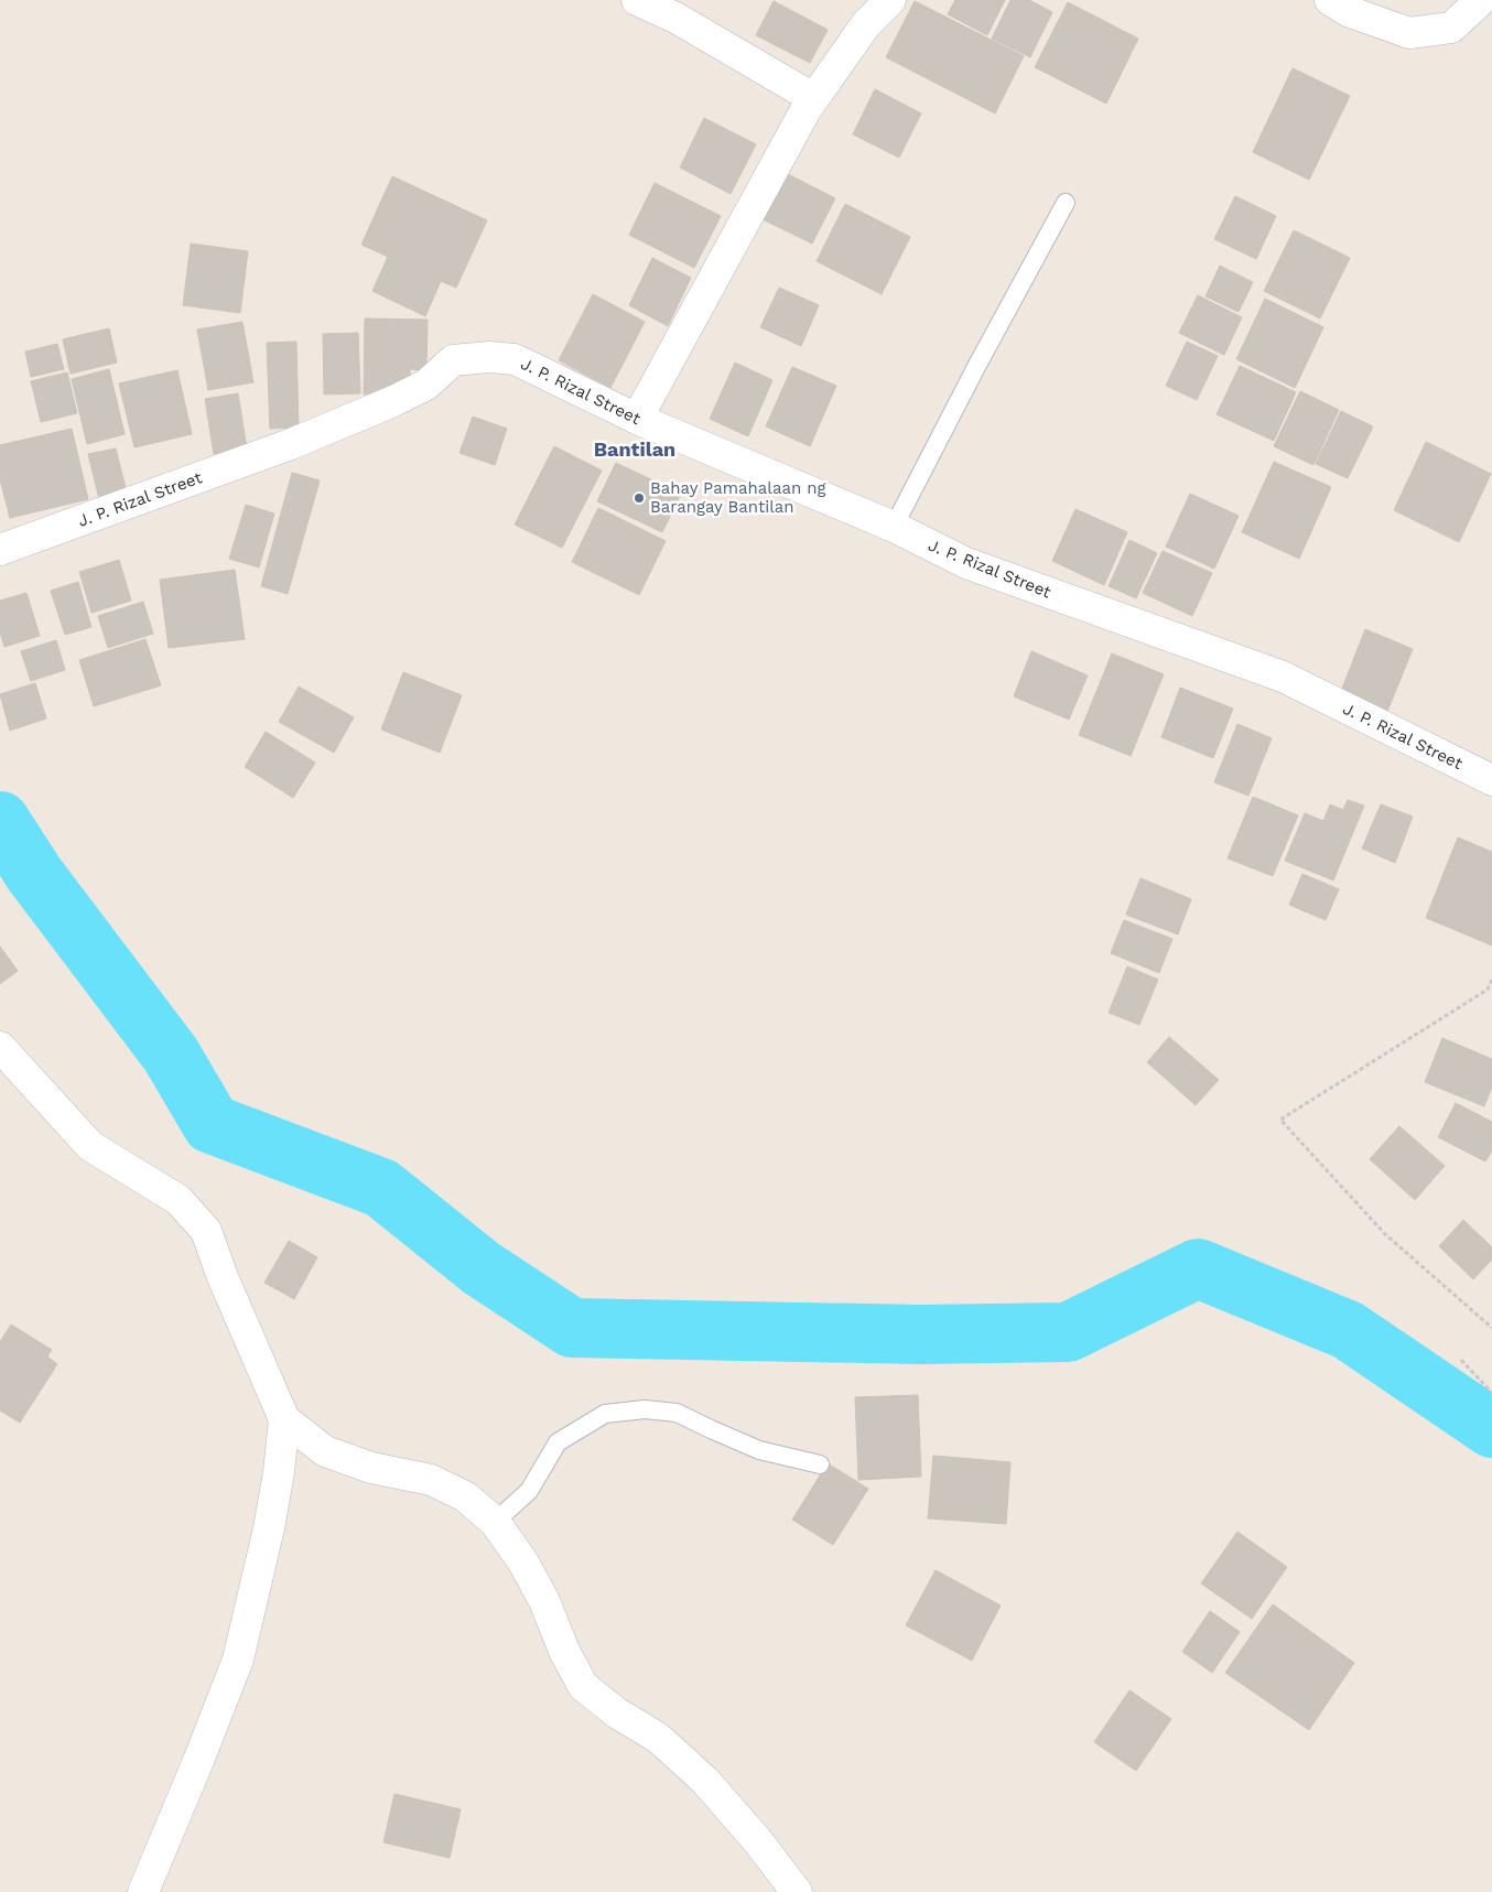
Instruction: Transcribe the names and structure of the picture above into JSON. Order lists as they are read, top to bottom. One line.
{"streets":{"street":["J. P. Rizal Street"]},"districts":["Bantilan"],"places":["Bahay Pamahalaan ng Barangay Bantilan"]}
